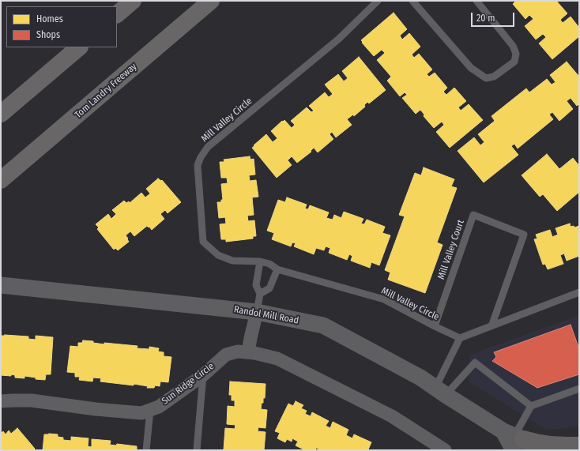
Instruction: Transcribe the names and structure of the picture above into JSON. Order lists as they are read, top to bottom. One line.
{"streets":{"highway":["Tom Landry Freeway"],"street":["Randol Mill Road","Sun Ridge Circle"],"lane":["Mill Valley Circle","Mill Valley Court"]},"crossings":[["Mill Valley Circle","Mill Valley Court"]],"legend":["Homes","Shops"],"scale_bar":"20 m"}
